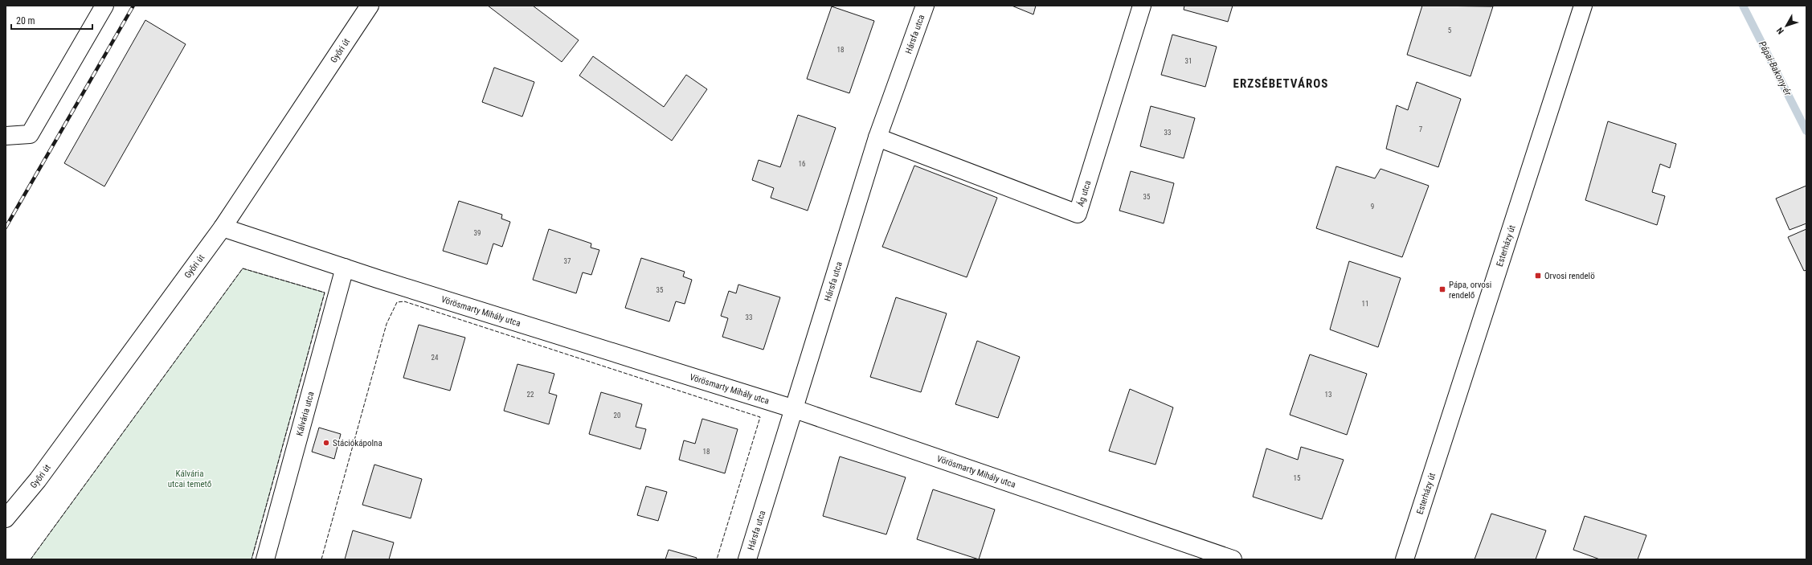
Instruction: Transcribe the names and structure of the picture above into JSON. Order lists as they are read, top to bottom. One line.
{"streets":{"street":["Hársfa utca","Győri út","Ág utca","Esterházy út","Vörösmarty Mihály utca","Kálvária utca"]},"crossings":[["Hársfa utca","Ág utca"],["Hársfa utca","Vörösmarty Mihály utca"],["Győri út","Vörösmarty Mihály utca"],["Vörösmarty Mihály utca","Kálvária utca"]],"districts":["ERZSÉBETVÁROS"],"water":["Pápai-Bakony-ér"],"parks":["Kálvária utcai temető"],"places":{"transit":["Orvosi rendelö","Pápa, orvosi rendelő"],"other":["Stációkápolna"]},"house_numbers":["5","18","31","7","33","16","35","9","39","37","35","11","33","24","22","13","20","18","15"],"scale_bar":"20 m","north":"bottom left"}
